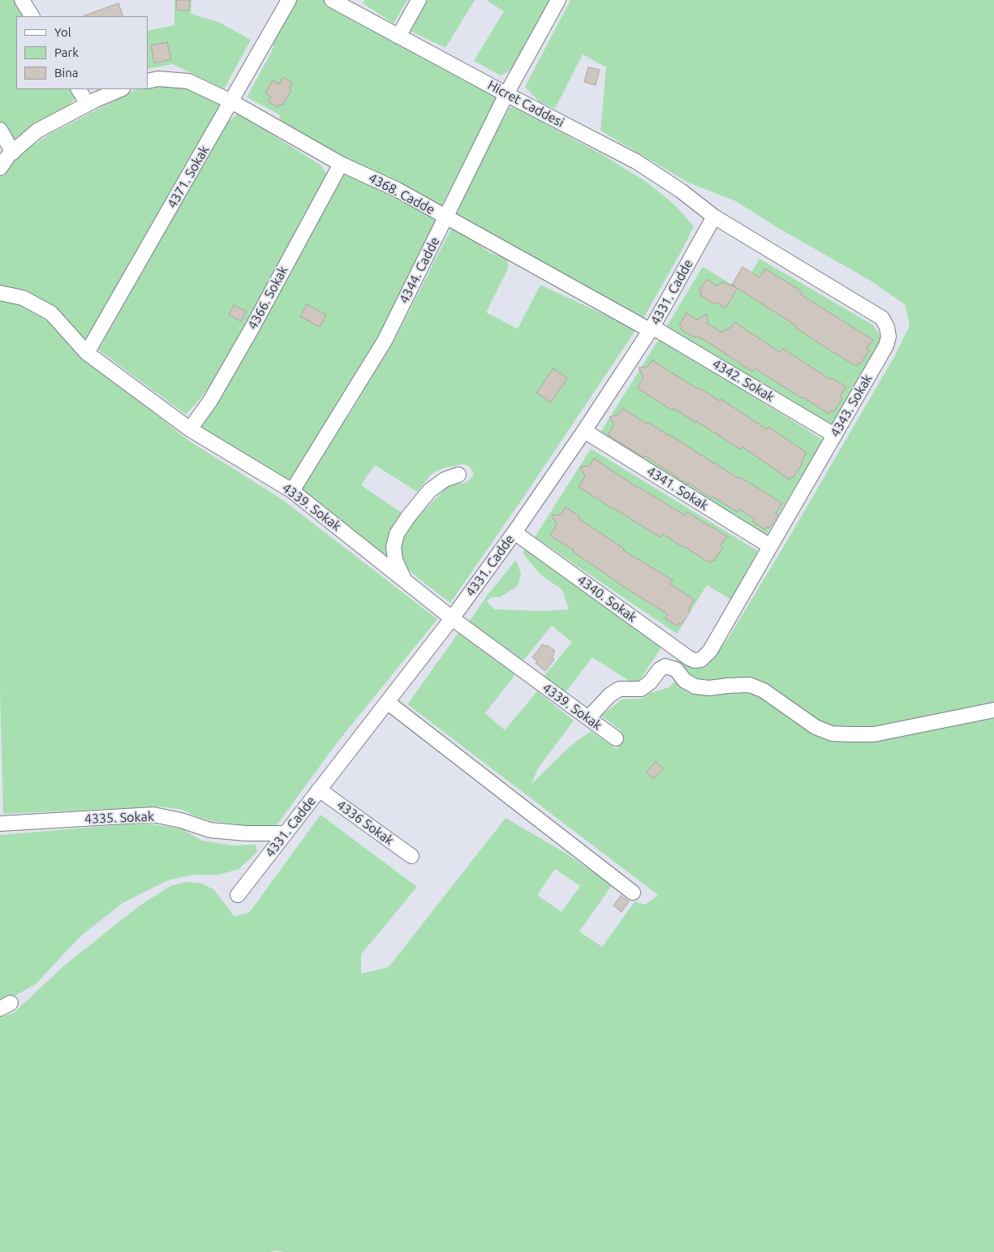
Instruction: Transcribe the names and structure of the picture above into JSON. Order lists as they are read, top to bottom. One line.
{"streets":{"street":["Hicret Caddesi","4371. Sokak","4368. Cadde","4344. Cadde","4331. Cadde","4366. Sokak","4342. Sokak","4343. Sokak","4341. Sokak","4339. Sokak","4340. Sokak","4335. Sokak","4336 Sokak"]},"crossings":[["Hicret Caddesi","4344. Cadde"],["Hicret Caddesi","4331. Cadde"],["Hicret Caddesi","4343. Sokak"],["4371. Sokak","4368. Cadde"],["4371. Sokak","4339. Sokak"],["4368. Cadde","4344. Cadde"],["4368. Cadde","4331. Cadde"],["4368. Cadde","4366. Sokak"],["4368. Cadde","4342. Sokak"],["4344. Cadde","4339. Sokak"],["4331. Cadde","4342. Sokak"],["4331. Cadde","4343. Sokak"],["4331. Cadde","4341. Sokak"],["4331. Cadde","4339. Sokak"],["4331. Cadde","4340. Sokak"],["4331. Cadde","4335. Sokak"],["4331. Cadde","4336 Sokak"],["4366. Sokak","4339. Sokak"],["4342. Sokak","4343. Sokak"],["4343. Sokak","4341. Sokak"],["4343. Sokak","4340. Sokak"]],"legend":["Yol","Park","Bina"]}
